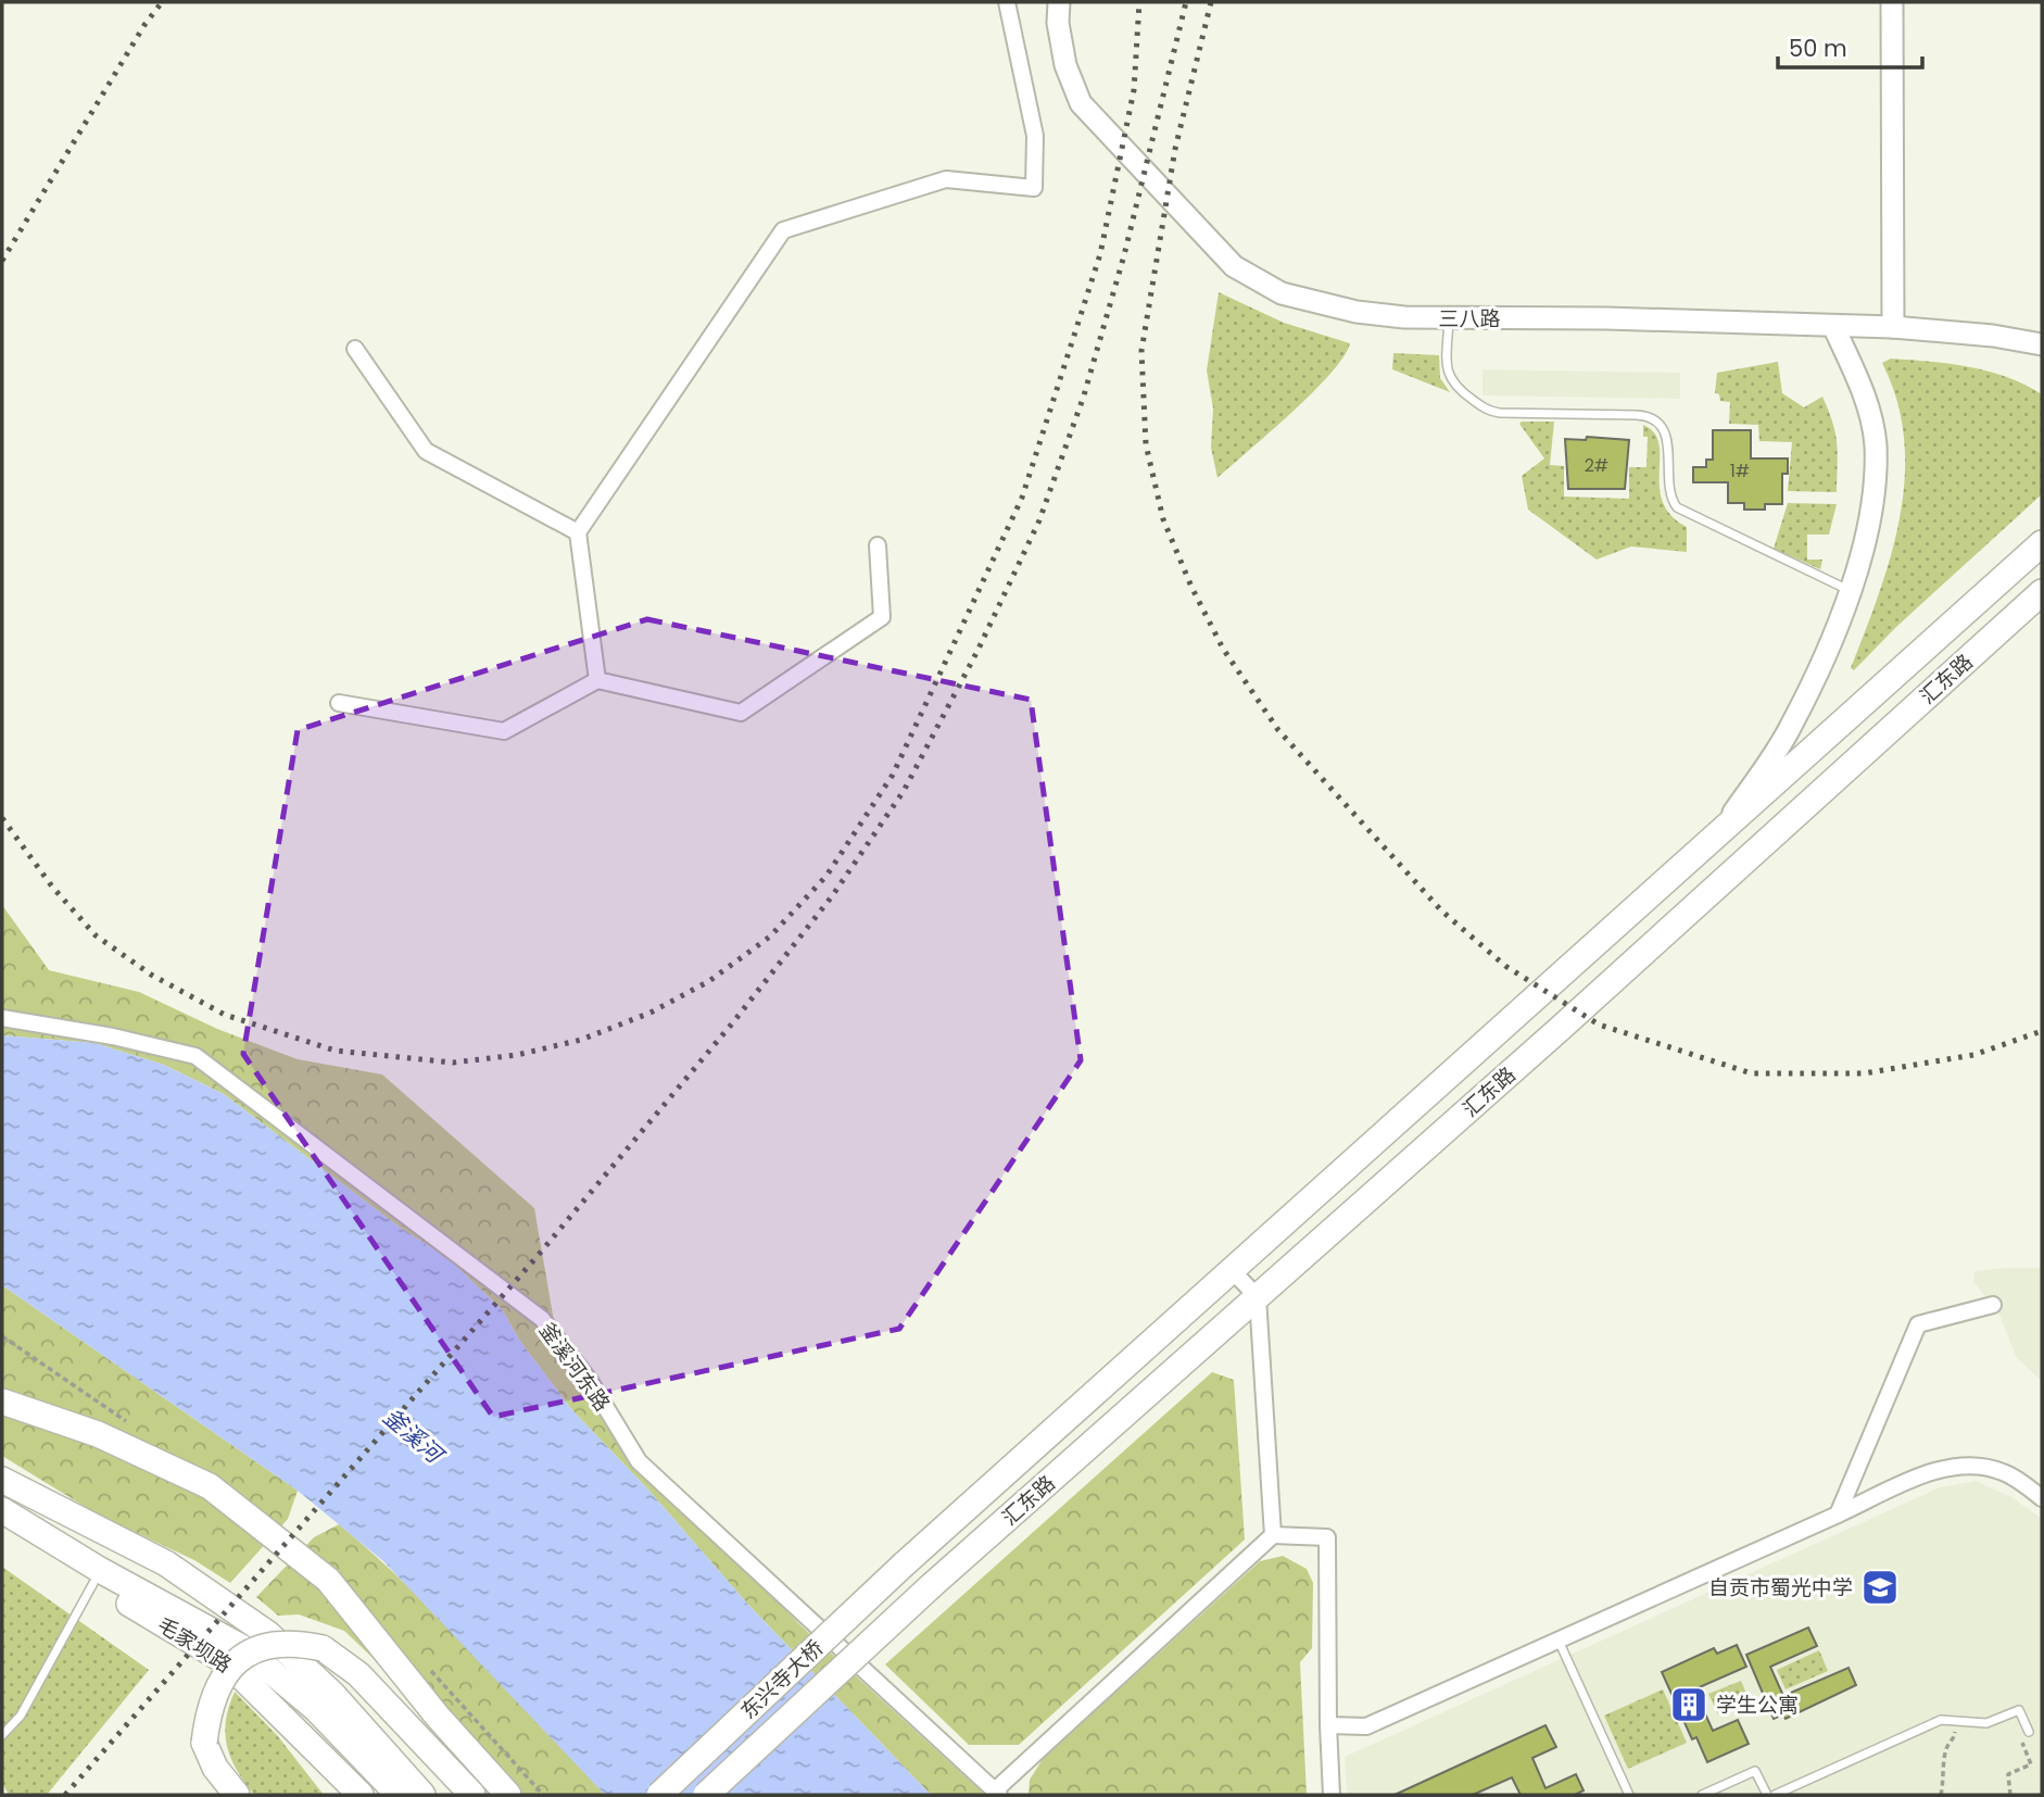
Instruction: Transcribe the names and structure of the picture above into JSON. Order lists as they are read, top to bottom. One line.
{"streets":{"main road":["三八路","汇东路","毛家坝路","东兴寺大桥"],"street":["釜溪河东路"]},"crossings":[["汇东路","东兴寺大桥"]],"water":["釜溪河"],"places":{"school or university":["自贡市蜀光中学"],"building":["学生公寓"]},"house_numbers":["2#","1#"],"scale_bar":"50 m"}
